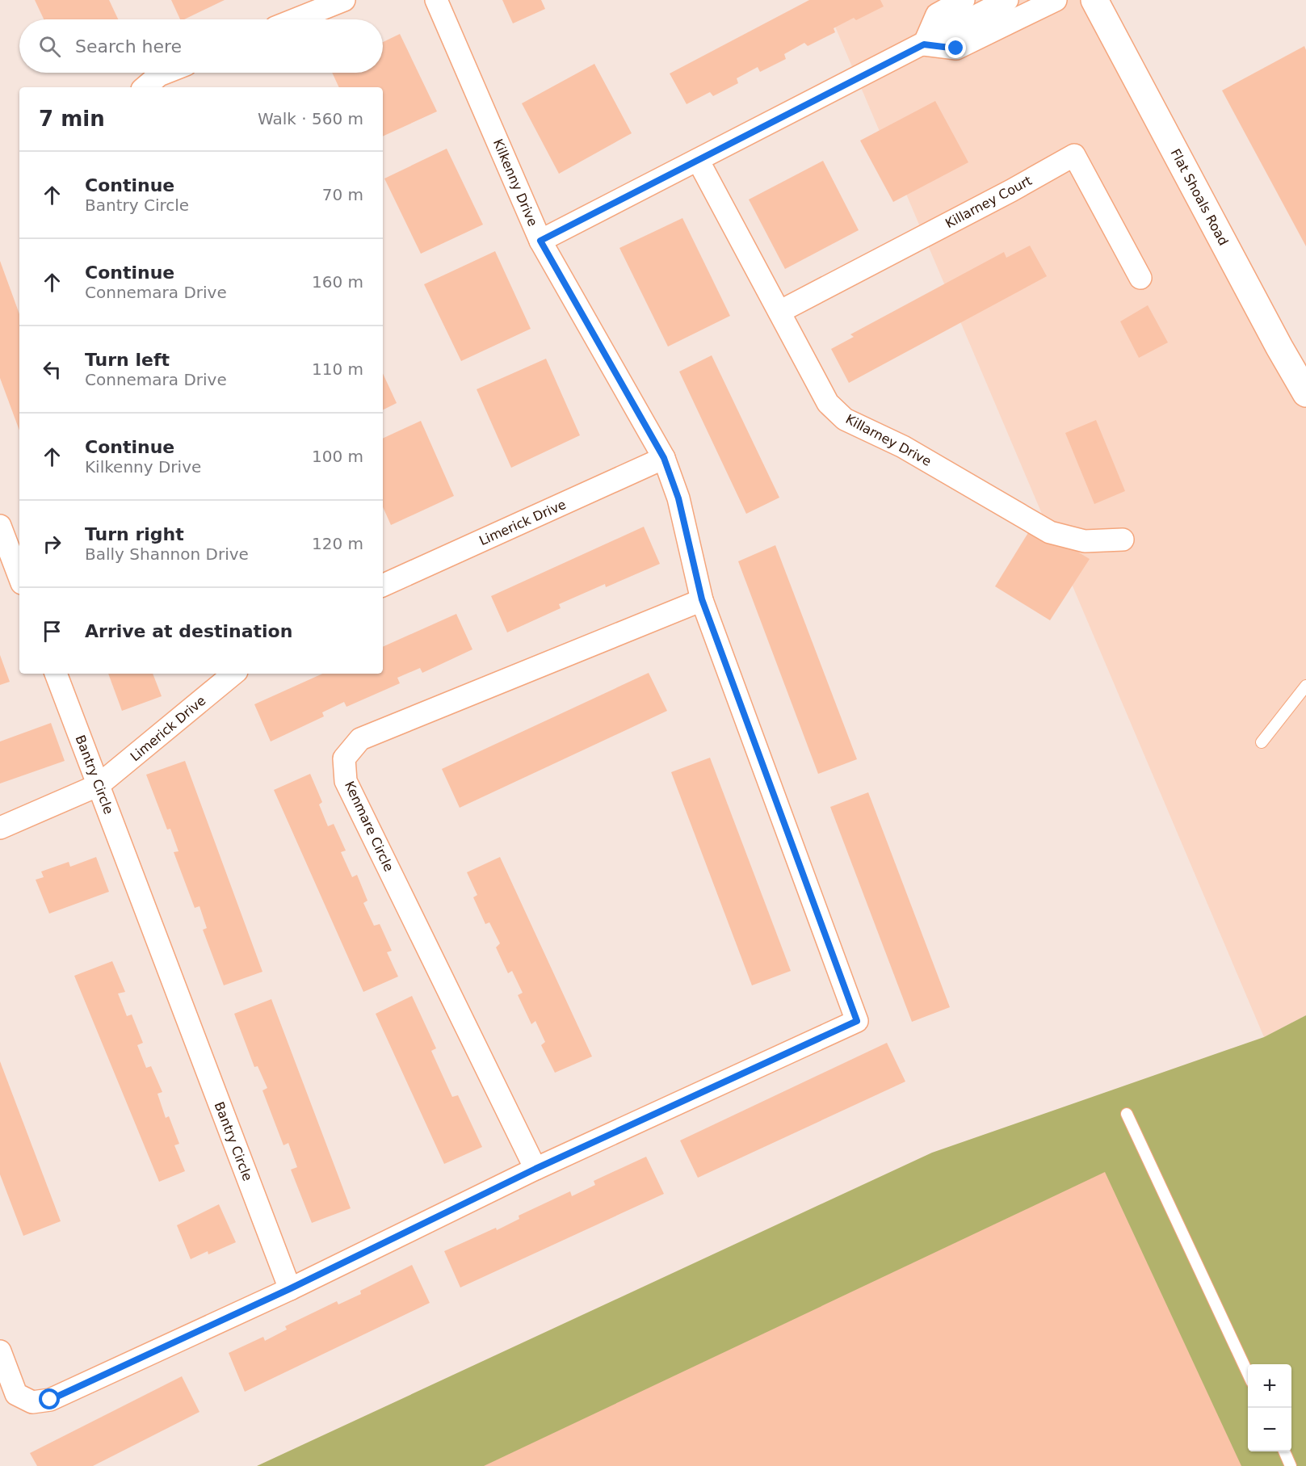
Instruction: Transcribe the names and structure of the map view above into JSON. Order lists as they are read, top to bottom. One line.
{"streets":{"street":["Kilkenny Drive","Flat Shoals Road","Killarney Court","Killarney Drive","Limerick Drive","Bantry Circle","Kenmare Circle"]},"crossings":[["Kilkenny Drive","Limerick Drive"],["Kilkenny Drive","Kenmare Circle"],["Killarney Court","Killarney Drive"],["Limerick Drive","Bantry Circle"]],"page":{"search":"Search here","heading":["7 min","Walk · 560 m"],"list":[["Continue","Bantry Circle","70 m"],["Continue","Connemara Drive","160 m"],["Turn left","Connemara Drive","110 m"],["Continue","Kilkenny Drive","100 m"],["Turn right","Bally Shannon Drive","120 m"],"Arrive at destination"],"map_buttons":["+","−"]}}
